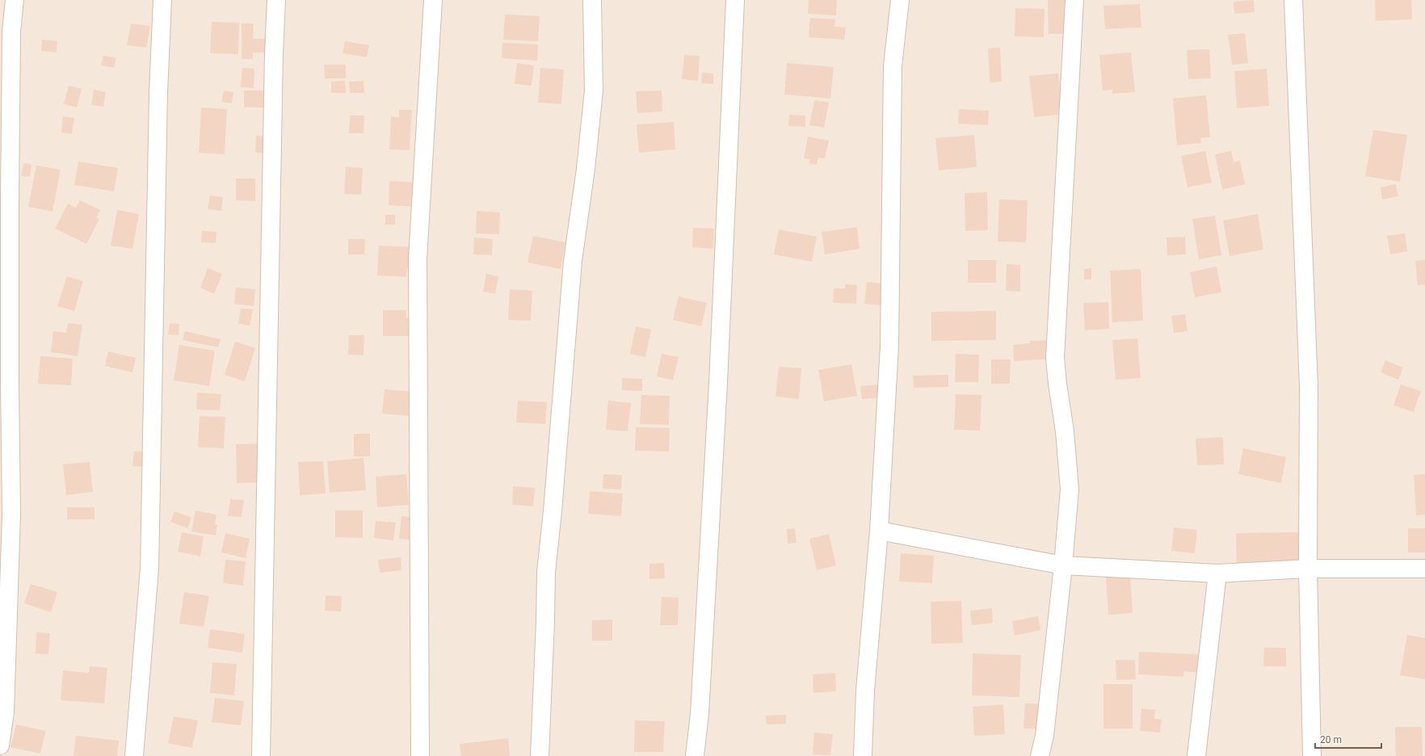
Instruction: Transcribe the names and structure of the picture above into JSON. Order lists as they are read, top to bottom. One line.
{"scale_bar":"20 m"}
